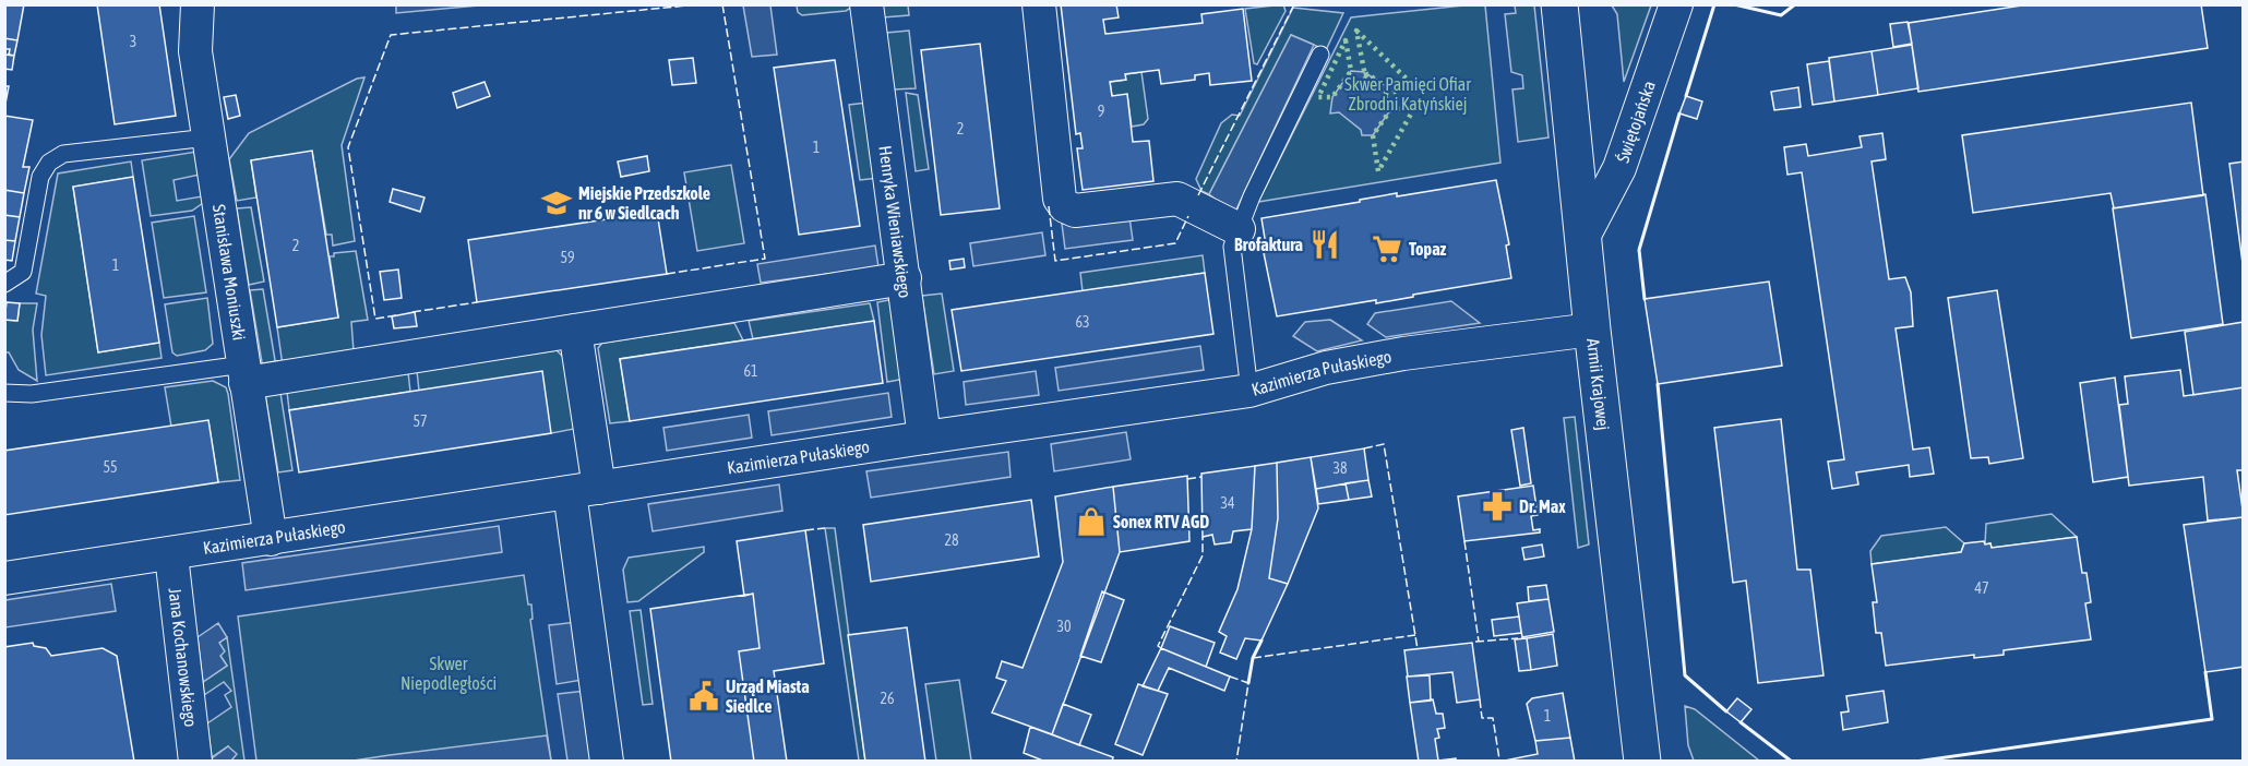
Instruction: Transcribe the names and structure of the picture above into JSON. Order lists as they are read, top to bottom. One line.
{"streets":{"street":["Świętojańska","Henryka Wieniawskiego","Stanisława Moniuszki","Kazimierza Pułaskiego","Armii Krajowej","Jana Kochanowskiego"]},"crossings":[["Świętojańska","Armii Krajowej"],["Henryka Wieniawskiego","Kazimierza Pułaskiego"],["Stanisława Moniuszki","Kazimierza Pułaskiego"],["Kazimierza Pułaskiego","Armii Krajowej"],["Kazimierza Pułaskiego","Jana Kochanowskiego"]],"parks":["Skwer Pamięci Ofiar Zbrodni Katyńskiej","Skwer Niepodległości"],"places":{"school or university":["Miejskie Przedszkole nr 6 w Siedlcach"],"restaurant":["Brofaktura"],"supermarket":["Topaz"],"pharmacy":["Dr. Max"],"shop":["Sonex RTV AGD"],"public building":["Urząd Miasta Siedlce"]},"house_numbers":["3","9","2","1","2","59","1","63","61","57","55","38","34","28","47","30","26","1"]}
